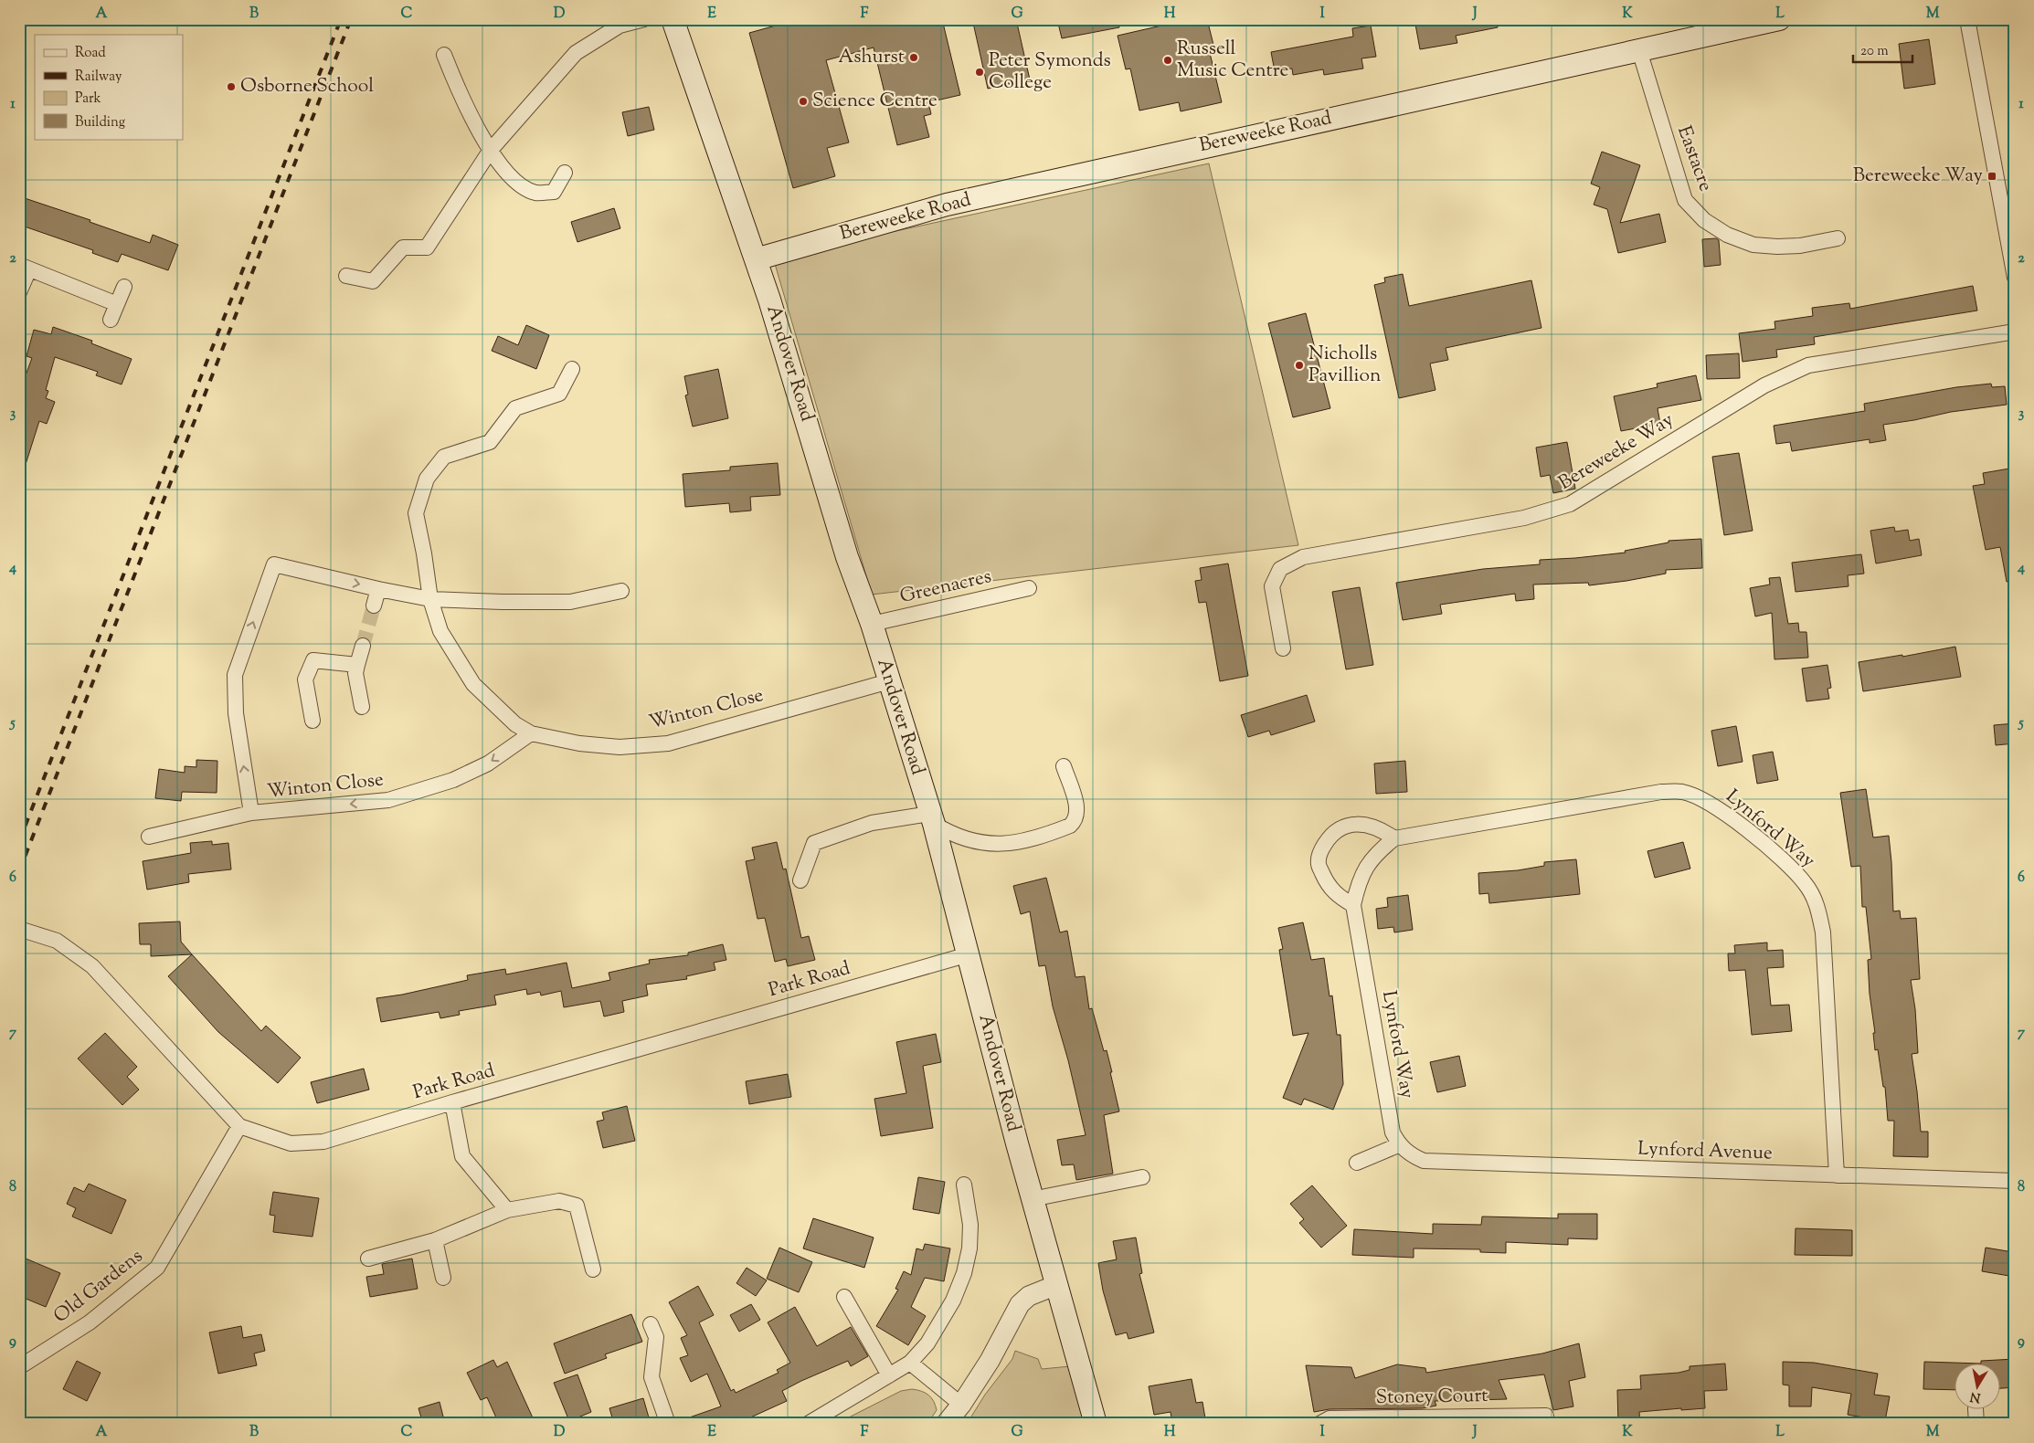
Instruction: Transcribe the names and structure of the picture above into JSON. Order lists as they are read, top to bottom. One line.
{"streets":{"main road":["Bereweeke Road","Andover Road"],"street":["Eastacre","Bereweeke Way","Greenacres","Winton Close","Lynford Way","Park Road","Lynford Avenue","Old Gardens","Stoney Court"]},"crossings":[["Bereweeke Road","Eastacre"],["Bereweeke Road","Andover Road"],["Andover Road","Greenacres"],["Andover Road","Winton Close"],["Andover Road","Park Road"],["Lynford Way","Lynford Avenue"],["Park Road","Old Gardens"]],"places":{"other":["Ashurst","Russell Music Centre","Peter Symonds College","Osborne School","Science Centre","Nicholls Pavillion"],"transit":["Bereweeke Way"]},"legend":["Road","Railway","Park","Building"],"scale_bar":"20 m","north":"bottom","grid":{"columns":["A","B","C","D","E","F","G","H","I","J","K","L","M"],"rows":["1","2","3","4","5","6","7","8","9"]}}
